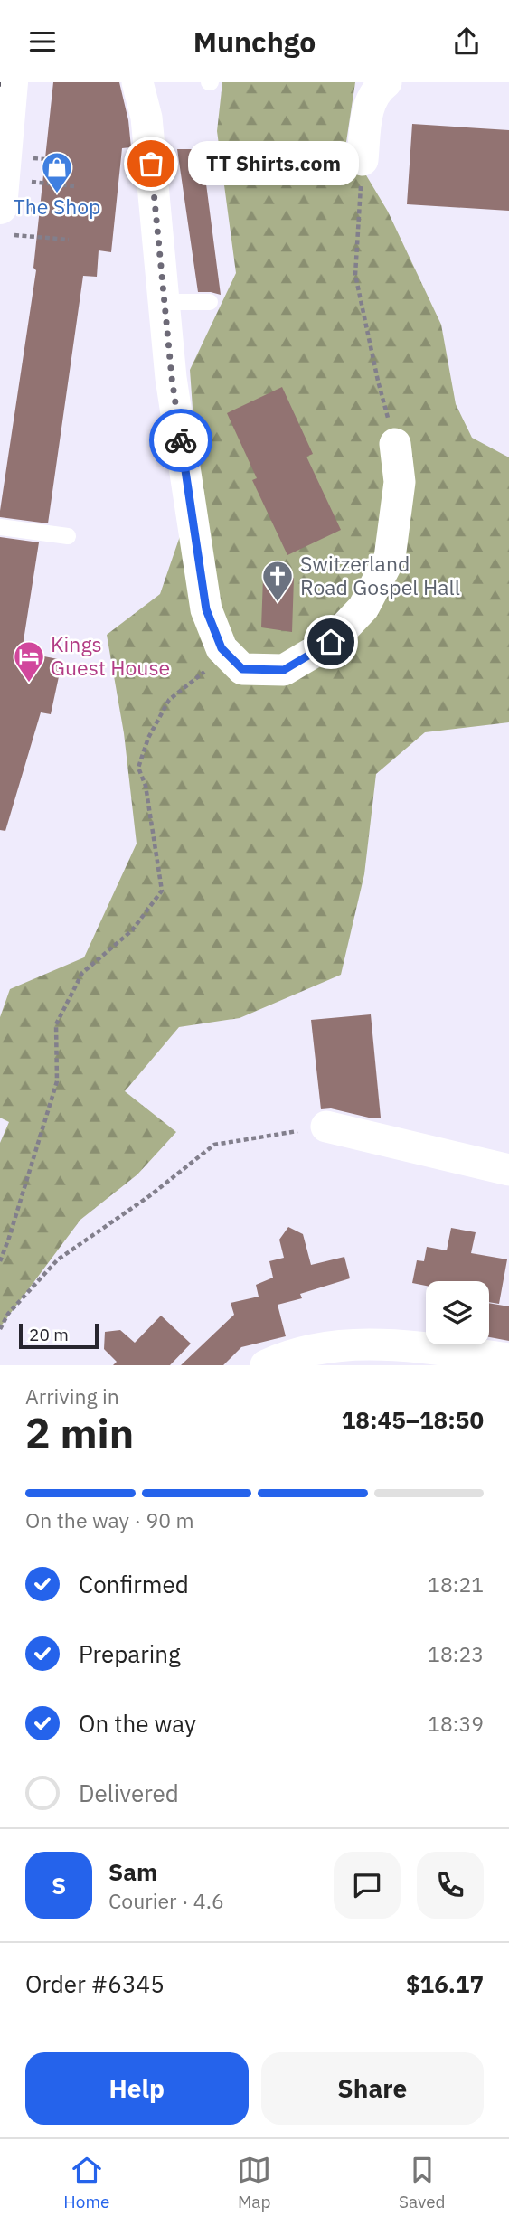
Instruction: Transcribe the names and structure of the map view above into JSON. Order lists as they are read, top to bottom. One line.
{"places":{"other":["TT Shirts.com"],"shop":["The Shop"],"church":["Switzerland Road Gospel Hall"],"hotel":["Kings Guest House"]},"scale_bar":"20 m","page":{"header":"Munchgo","bubble":"TT Shirts.com","scale":"20 m","heading":["2 min","Arriving in","18:45–18:50"],"panel":["Sam","Courier · 4.6","Order #6345","$16.17"],"bar":"On the way · 90 m","list":[["Confirmed","18:21"],["Preparing","18:23"],["On the way","18:39"],"Delivered"],"round":"S","buttons":["Help","Share"],"tabs":["Home","Map","Saved"]}}
